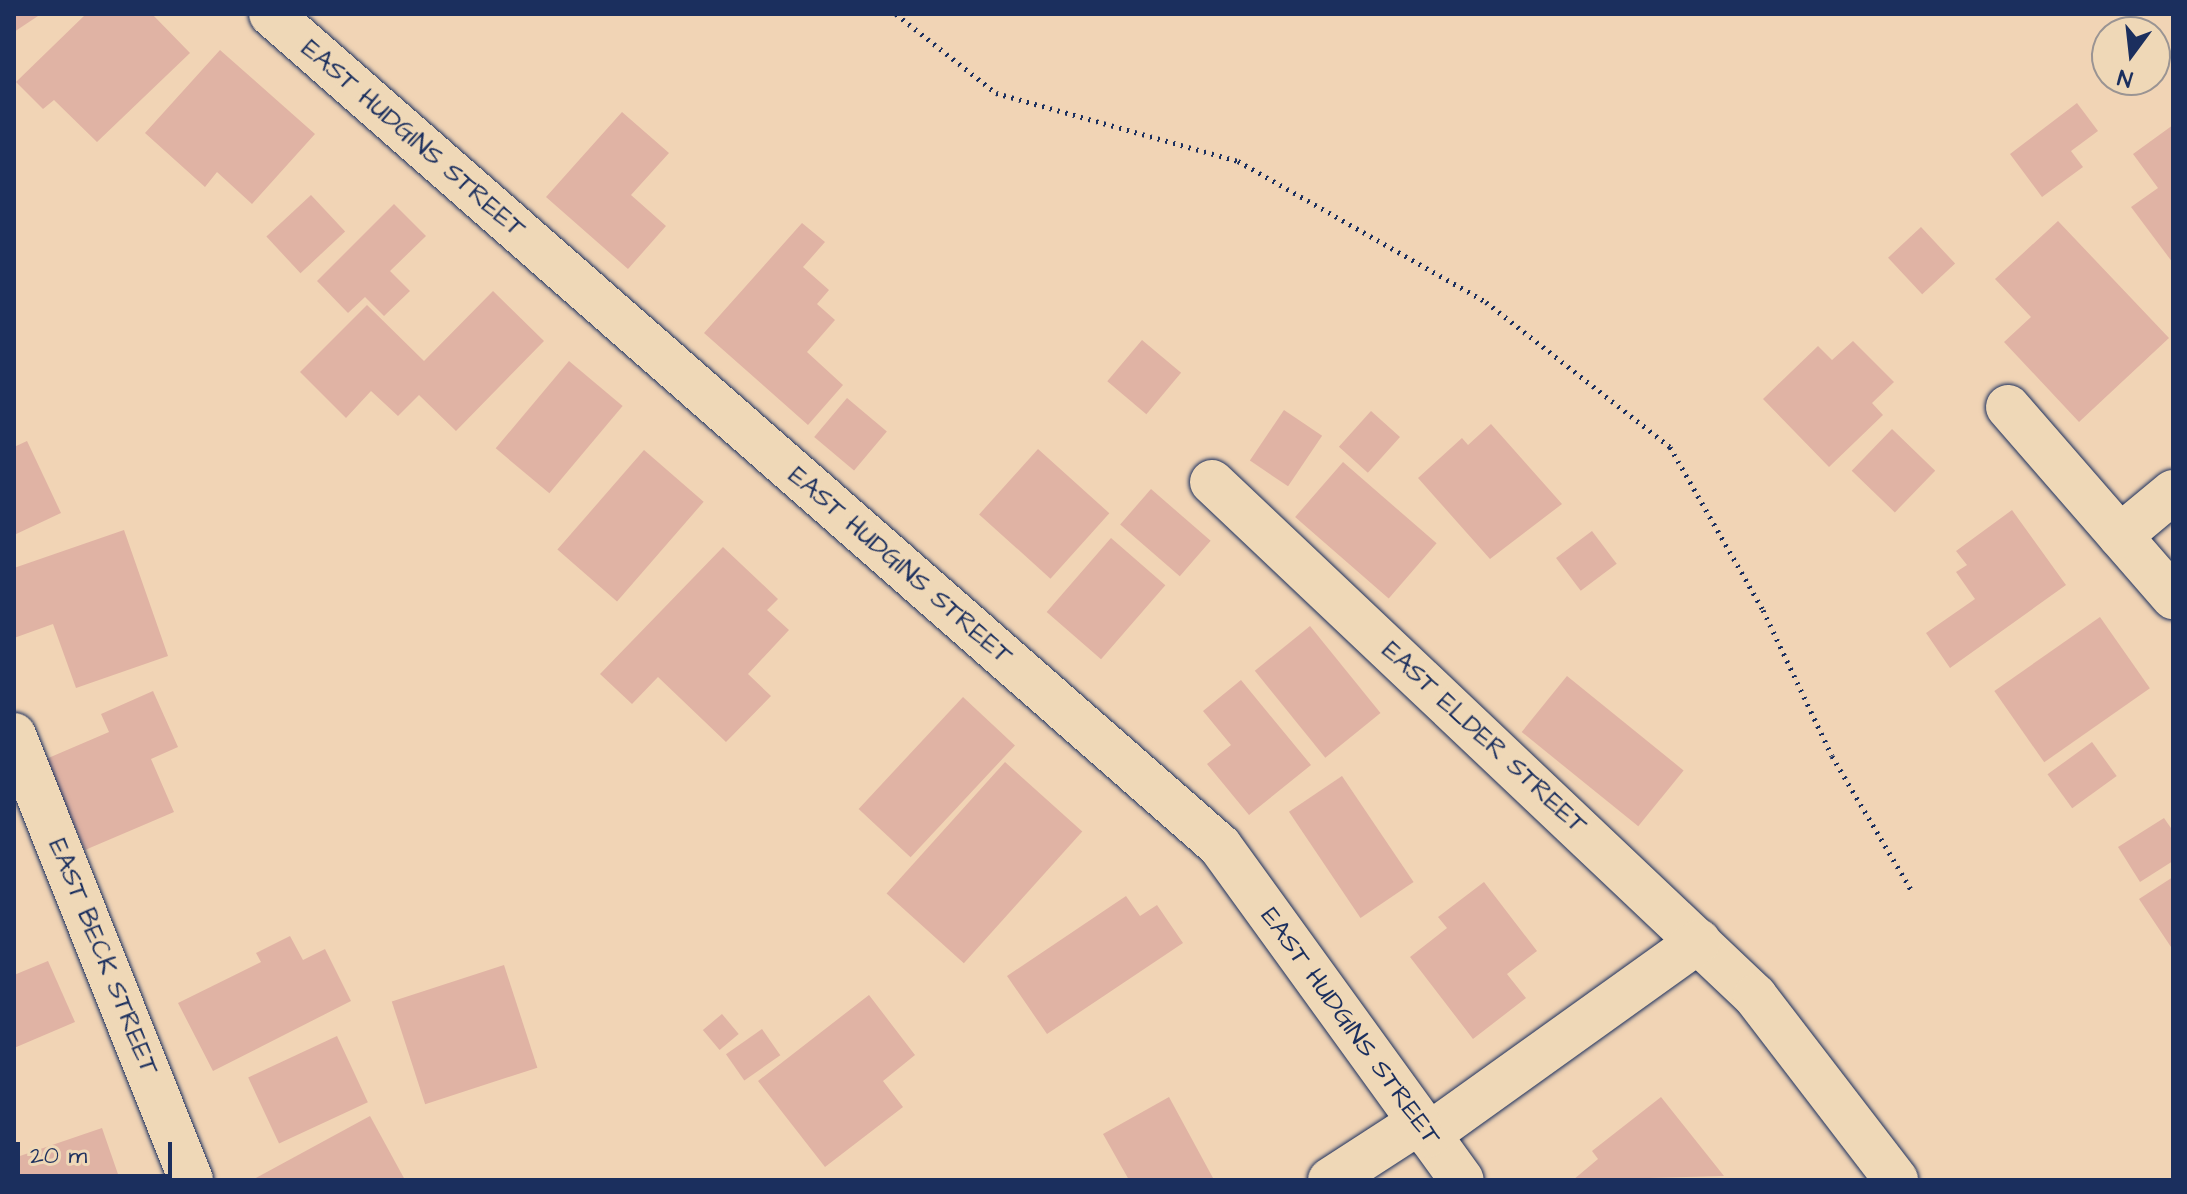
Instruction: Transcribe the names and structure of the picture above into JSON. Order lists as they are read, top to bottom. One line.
{"streets":{"street":["EAST HUDGINS STREET","EAST ELDER STREET","EAST BECK STREET"]},"scale_bar":"20 m","north":"bottom"}
